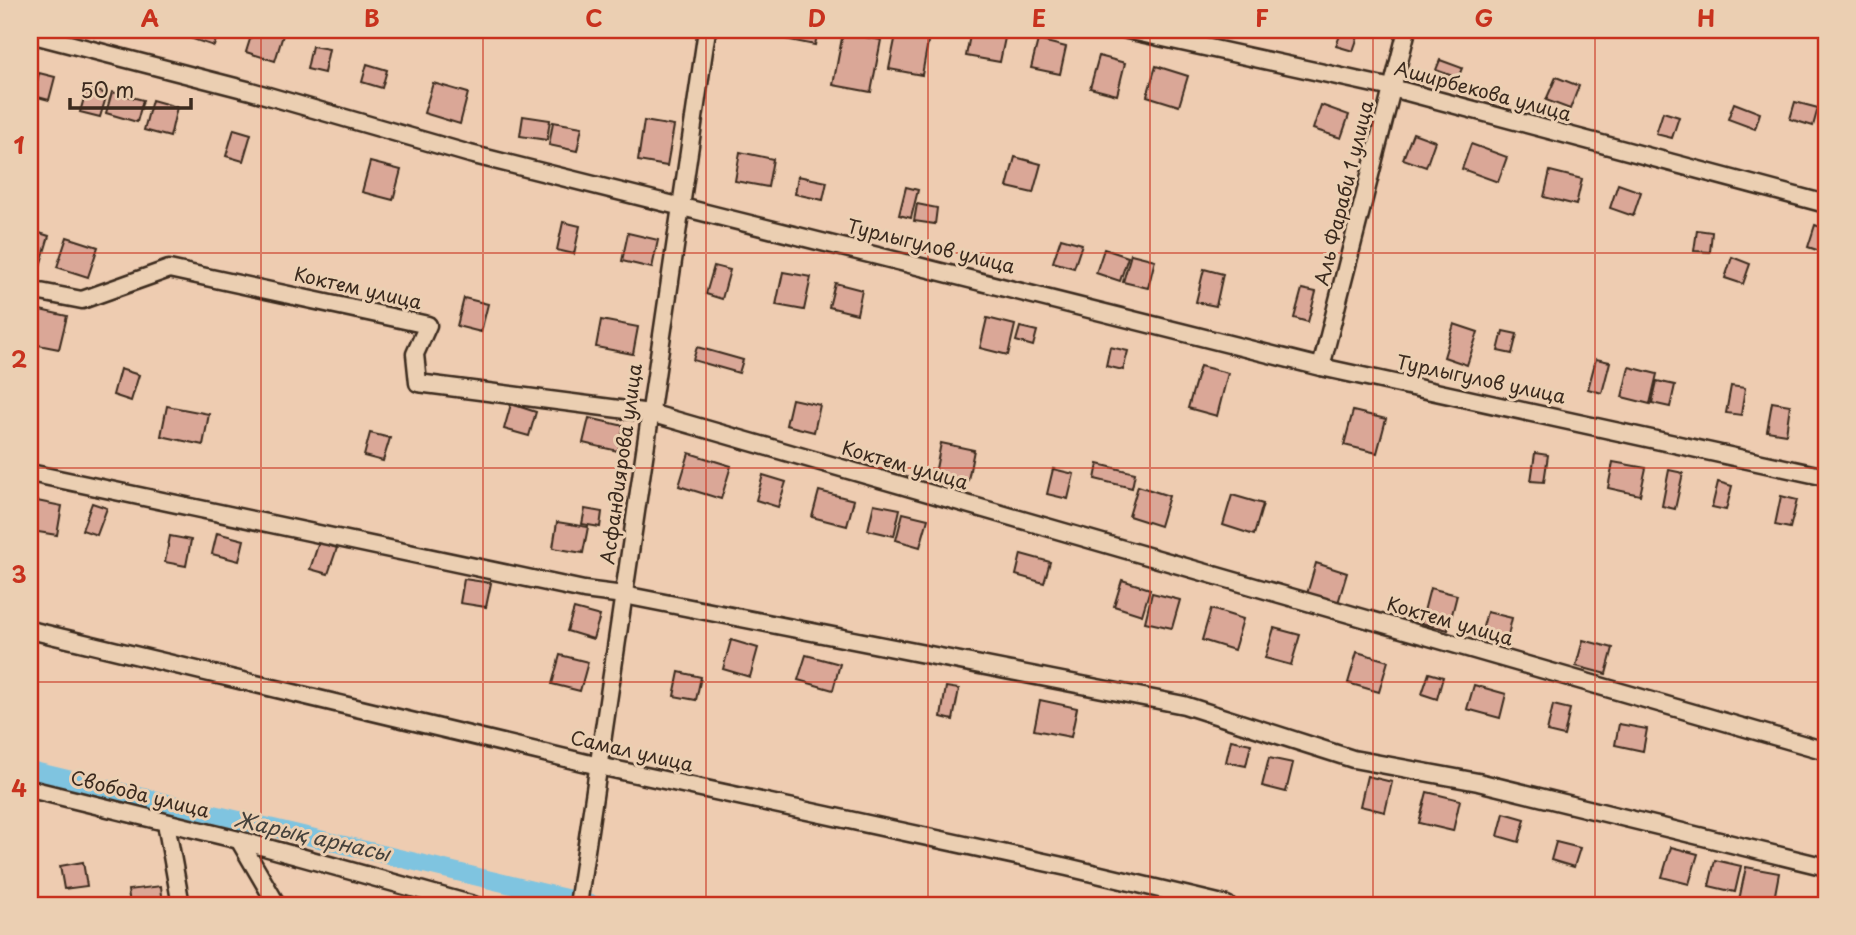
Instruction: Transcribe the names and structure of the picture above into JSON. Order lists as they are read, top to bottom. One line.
{"streets":{"street":["Аширбекова улица","Аль Фараби 1 улица","Турлыгулов улица","Коктем улица","Асфандиярова улица","Самал улица","Свобода улица"]},"crossings":[["Аширбекова улица","Аль Фараби 1 улица"],["Аль Фараби 1 улица","Турлыгулов улица"],["Турлыгулов улица","Асфандиярова улица"],["Коктем улица","Асфандиярова улица"],["Асфандиярова улица","Самал улица"]],"water":["Жарық арнасы"],"scale_bar":"50 m","grid":{"columns":["A","B","C","D","E","F","G","H"],"rows":["1","2","3","4"]}}
